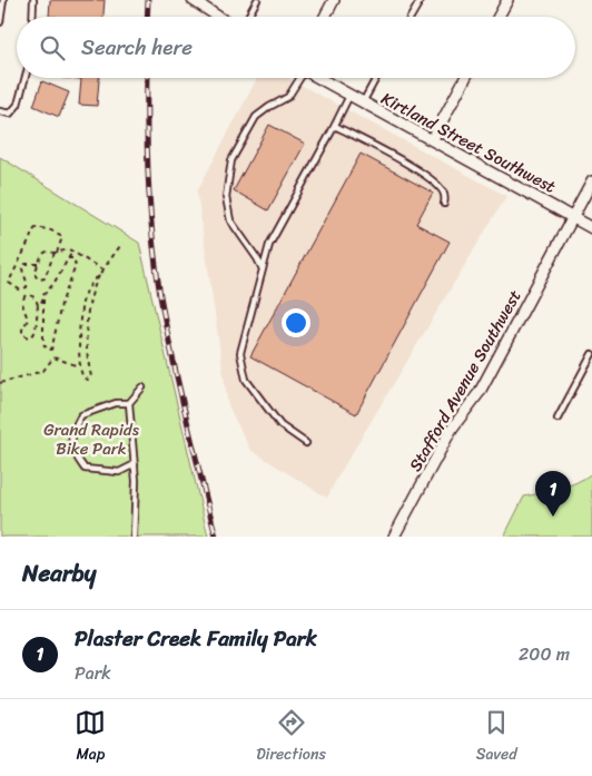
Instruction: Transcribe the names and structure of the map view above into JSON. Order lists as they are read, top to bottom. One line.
{"streets":{"street":["Kirtland Street Southwest","Stafford Avenue Southwest"]},"crossings":[["Kirtland Street Southwest","Stafford Avenue Southwest"]],"parks":["Grand Rapids Bike Park"],"page":{"search":"Search here","pins":"1","heading":"Nearby","list":[{"mark":"1","name":"Plaster Creek Family Park","note":"Park","value":"200 m"}],"nav":["Map","Directions","Saved"]}}
